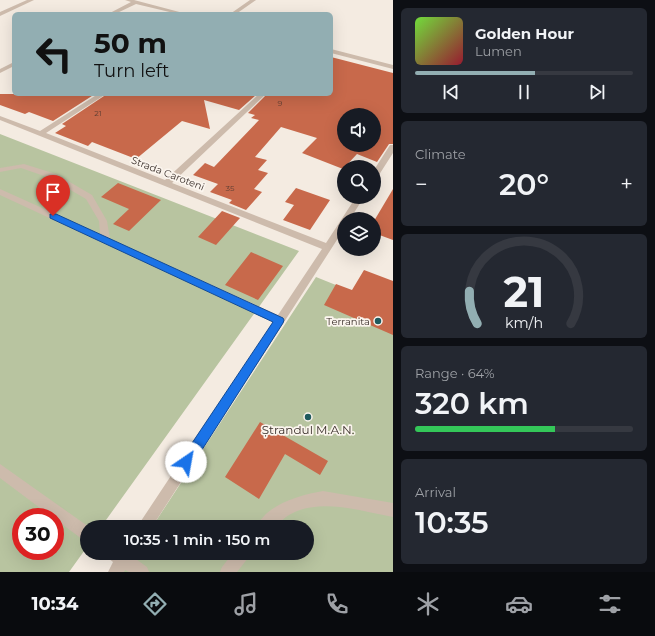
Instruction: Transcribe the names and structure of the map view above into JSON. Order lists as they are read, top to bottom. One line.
{"streets":{"street":["Strada Caroteni"]},"places":["Terranita","Ștrandul M.A.N."],"house_numbers":["9","21","35"],"page":{"turn":["50 m","Turn left"],"song":["Golden Hour","Lumen"],"tile":["Climate",["Range · 64%","320 km"],["Arrival","10:35"]],"heat":["−","20°","+"],"limit":"30","trip":"10:35 · 1 min · 150 m","tabs":"10:34","gauge":["21","km/h"]}}
